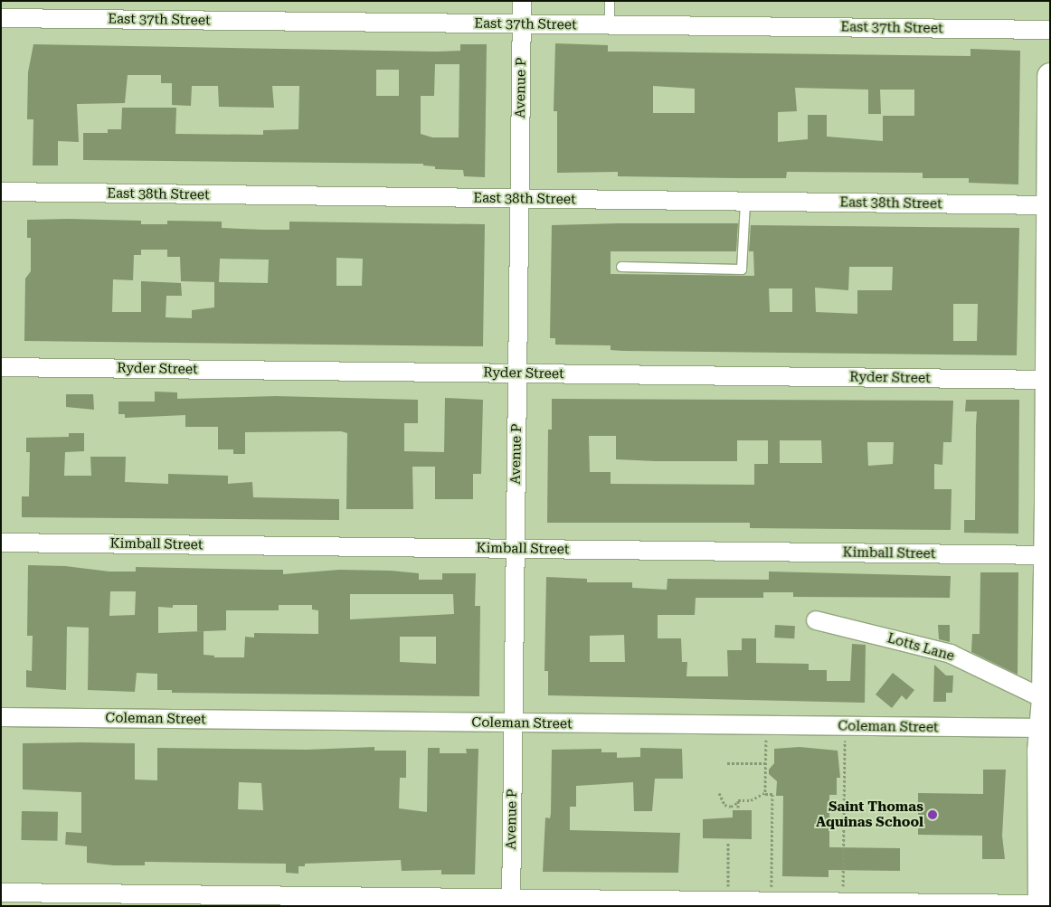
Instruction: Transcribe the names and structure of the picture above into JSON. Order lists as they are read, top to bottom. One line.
{"streets":{"street":["East 37th Street","Avenue P","East 38th Street","Ryder Street","Kimball Street","Lotts Lane","Coleman Street"]},"crossings":[["East 37th Street","Avenue P"],["Avenue P","East 38th Street"],["Avenue P","Ryder Street"],["Avenue P","Kimball Street"],["Avenue P","Coleman Street"]],"places":["Saint Thomas Aquinas School"]}
